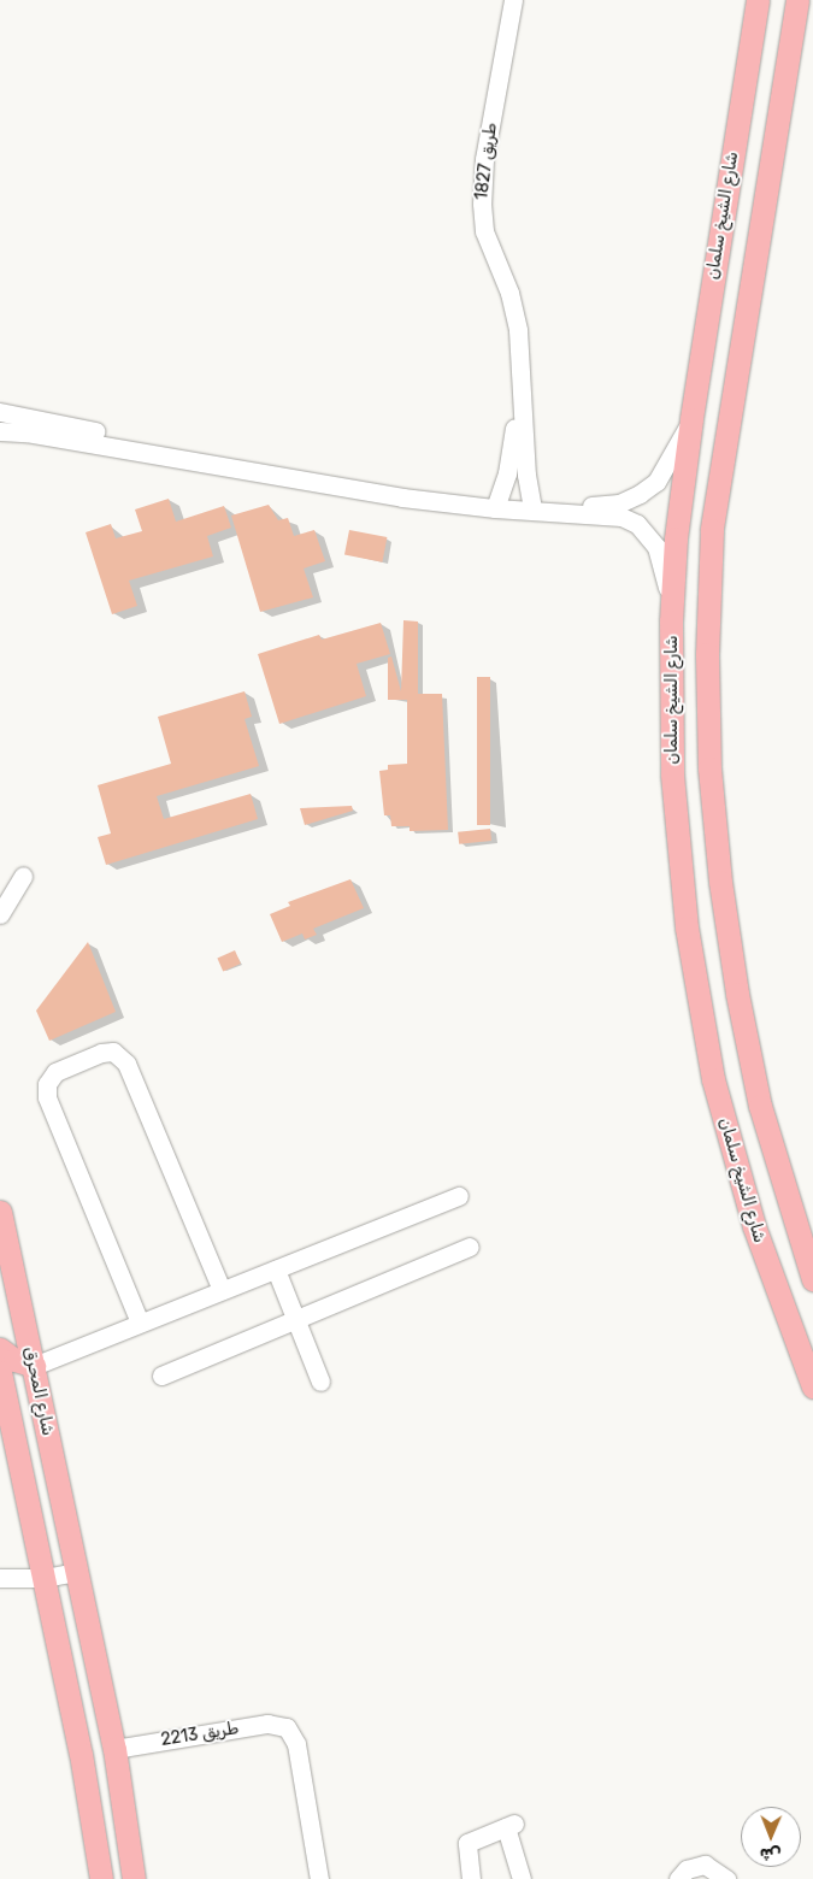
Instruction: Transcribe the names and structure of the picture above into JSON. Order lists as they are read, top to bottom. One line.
{"streets":{"main road":["شارع الشيخ سلمان","شارع المحرق"],"street":["طريق 1827","طريق 2213"]},"crossings":[["شارع المحرق","طريق 2213"]],"north":"bottom"}
